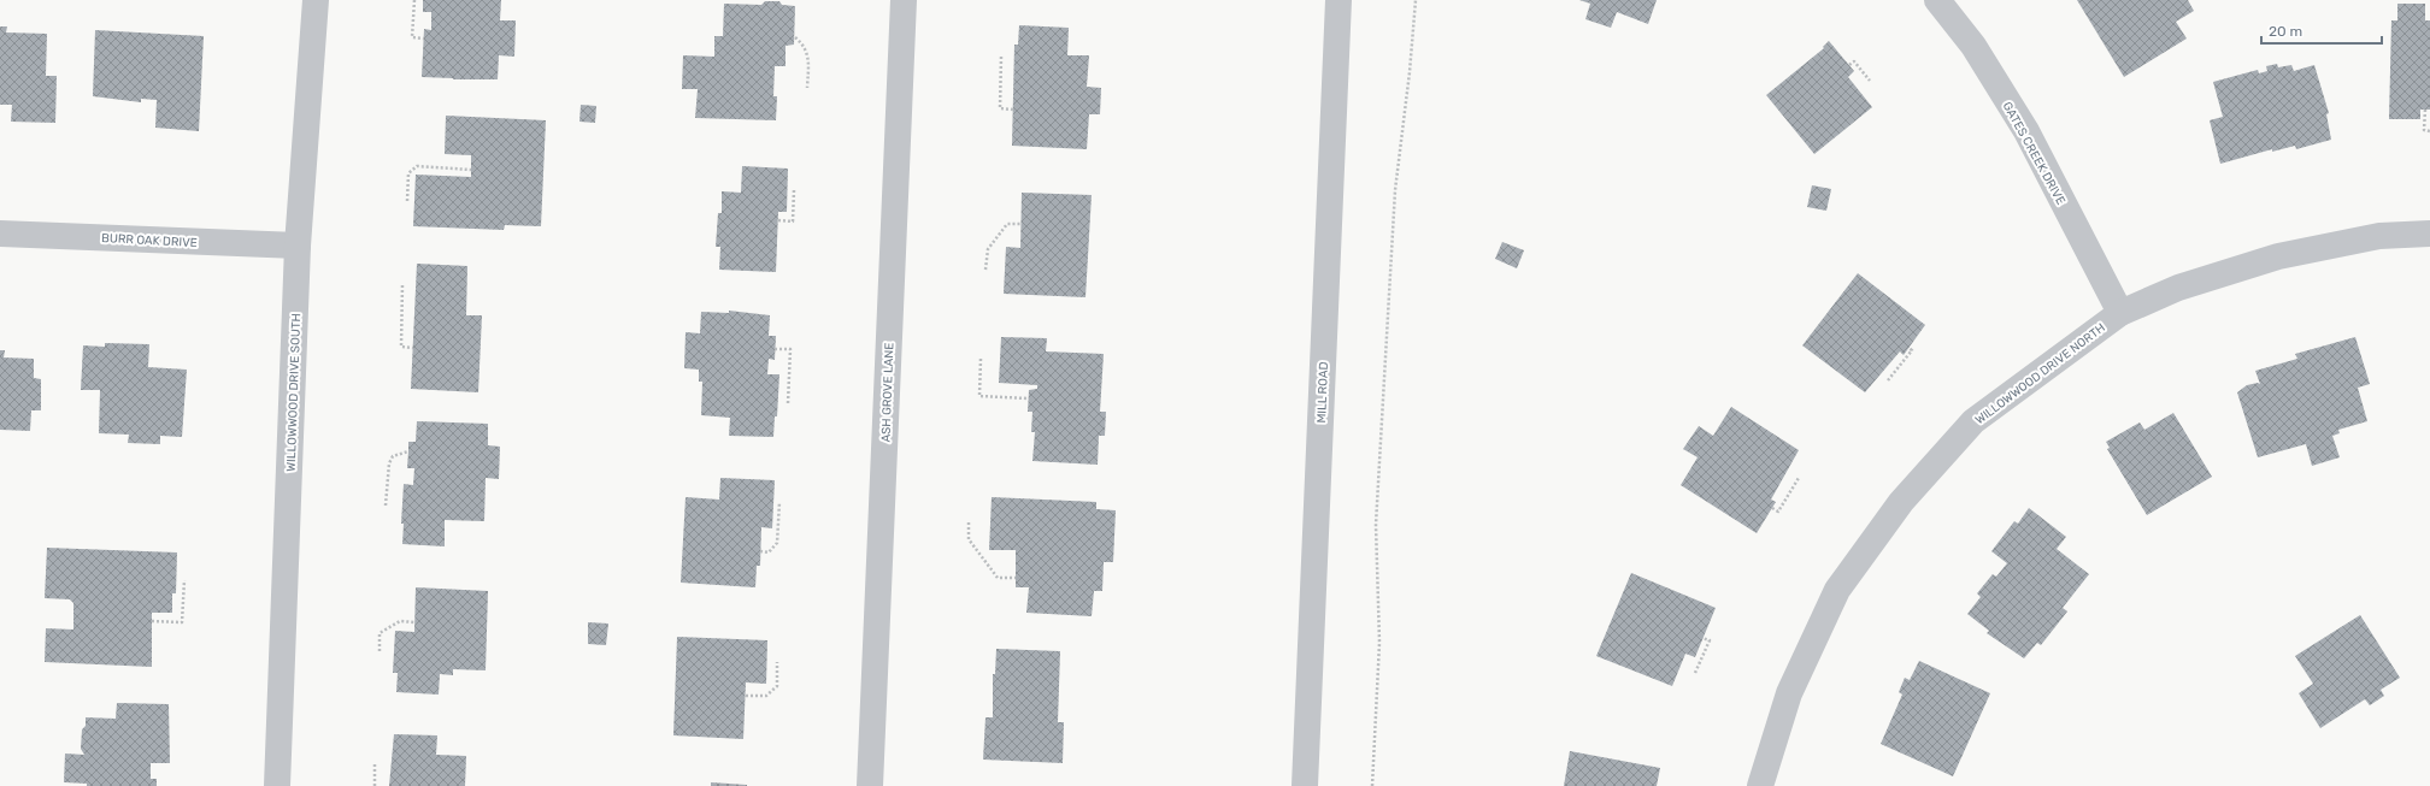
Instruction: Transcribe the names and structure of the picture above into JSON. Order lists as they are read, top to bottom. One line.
{"streets":{"street":["GATES CREEK DRIVE","BURR OAK DRIVE","WILLOWWOOD DRIVE NORTH","WILLOWWOOD DRIVE SOUTH","ASH GROVE LANE","MILL ROAD"]},"crossings":[["GATES CREEK DRIVE","WILLOWWOOD DRIVE NORTH"],["BURR OAK DRIVE","WILLOWWOOD DRIVE SOUTH"]],"scale_bar":"20 m"}
